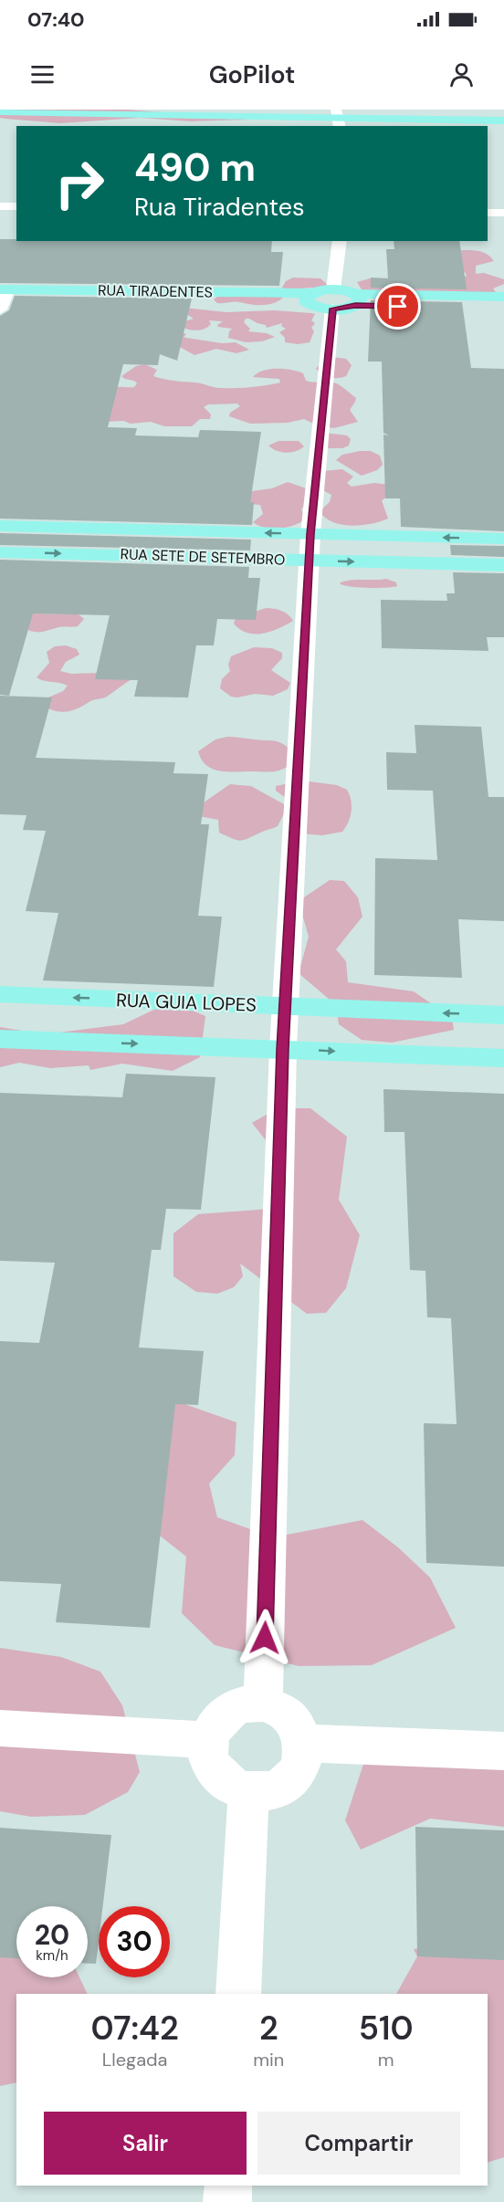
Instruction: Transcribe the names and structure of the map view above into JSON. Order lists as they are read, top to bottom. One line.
{"streets":{"main road":["RUA TIRADENTES","RUA SETE DE SETEMBRO","RUA GUIA LOPES"]},"page":{"status":"07:40","header":"GoPilot","turn":["490 m","Rua Tiradentes"],"speed":"20 km/h","limit":"30","eta":["07:42","Llegada","2","min","510","m"],"buttons":["Salir","Compartir"]}}
